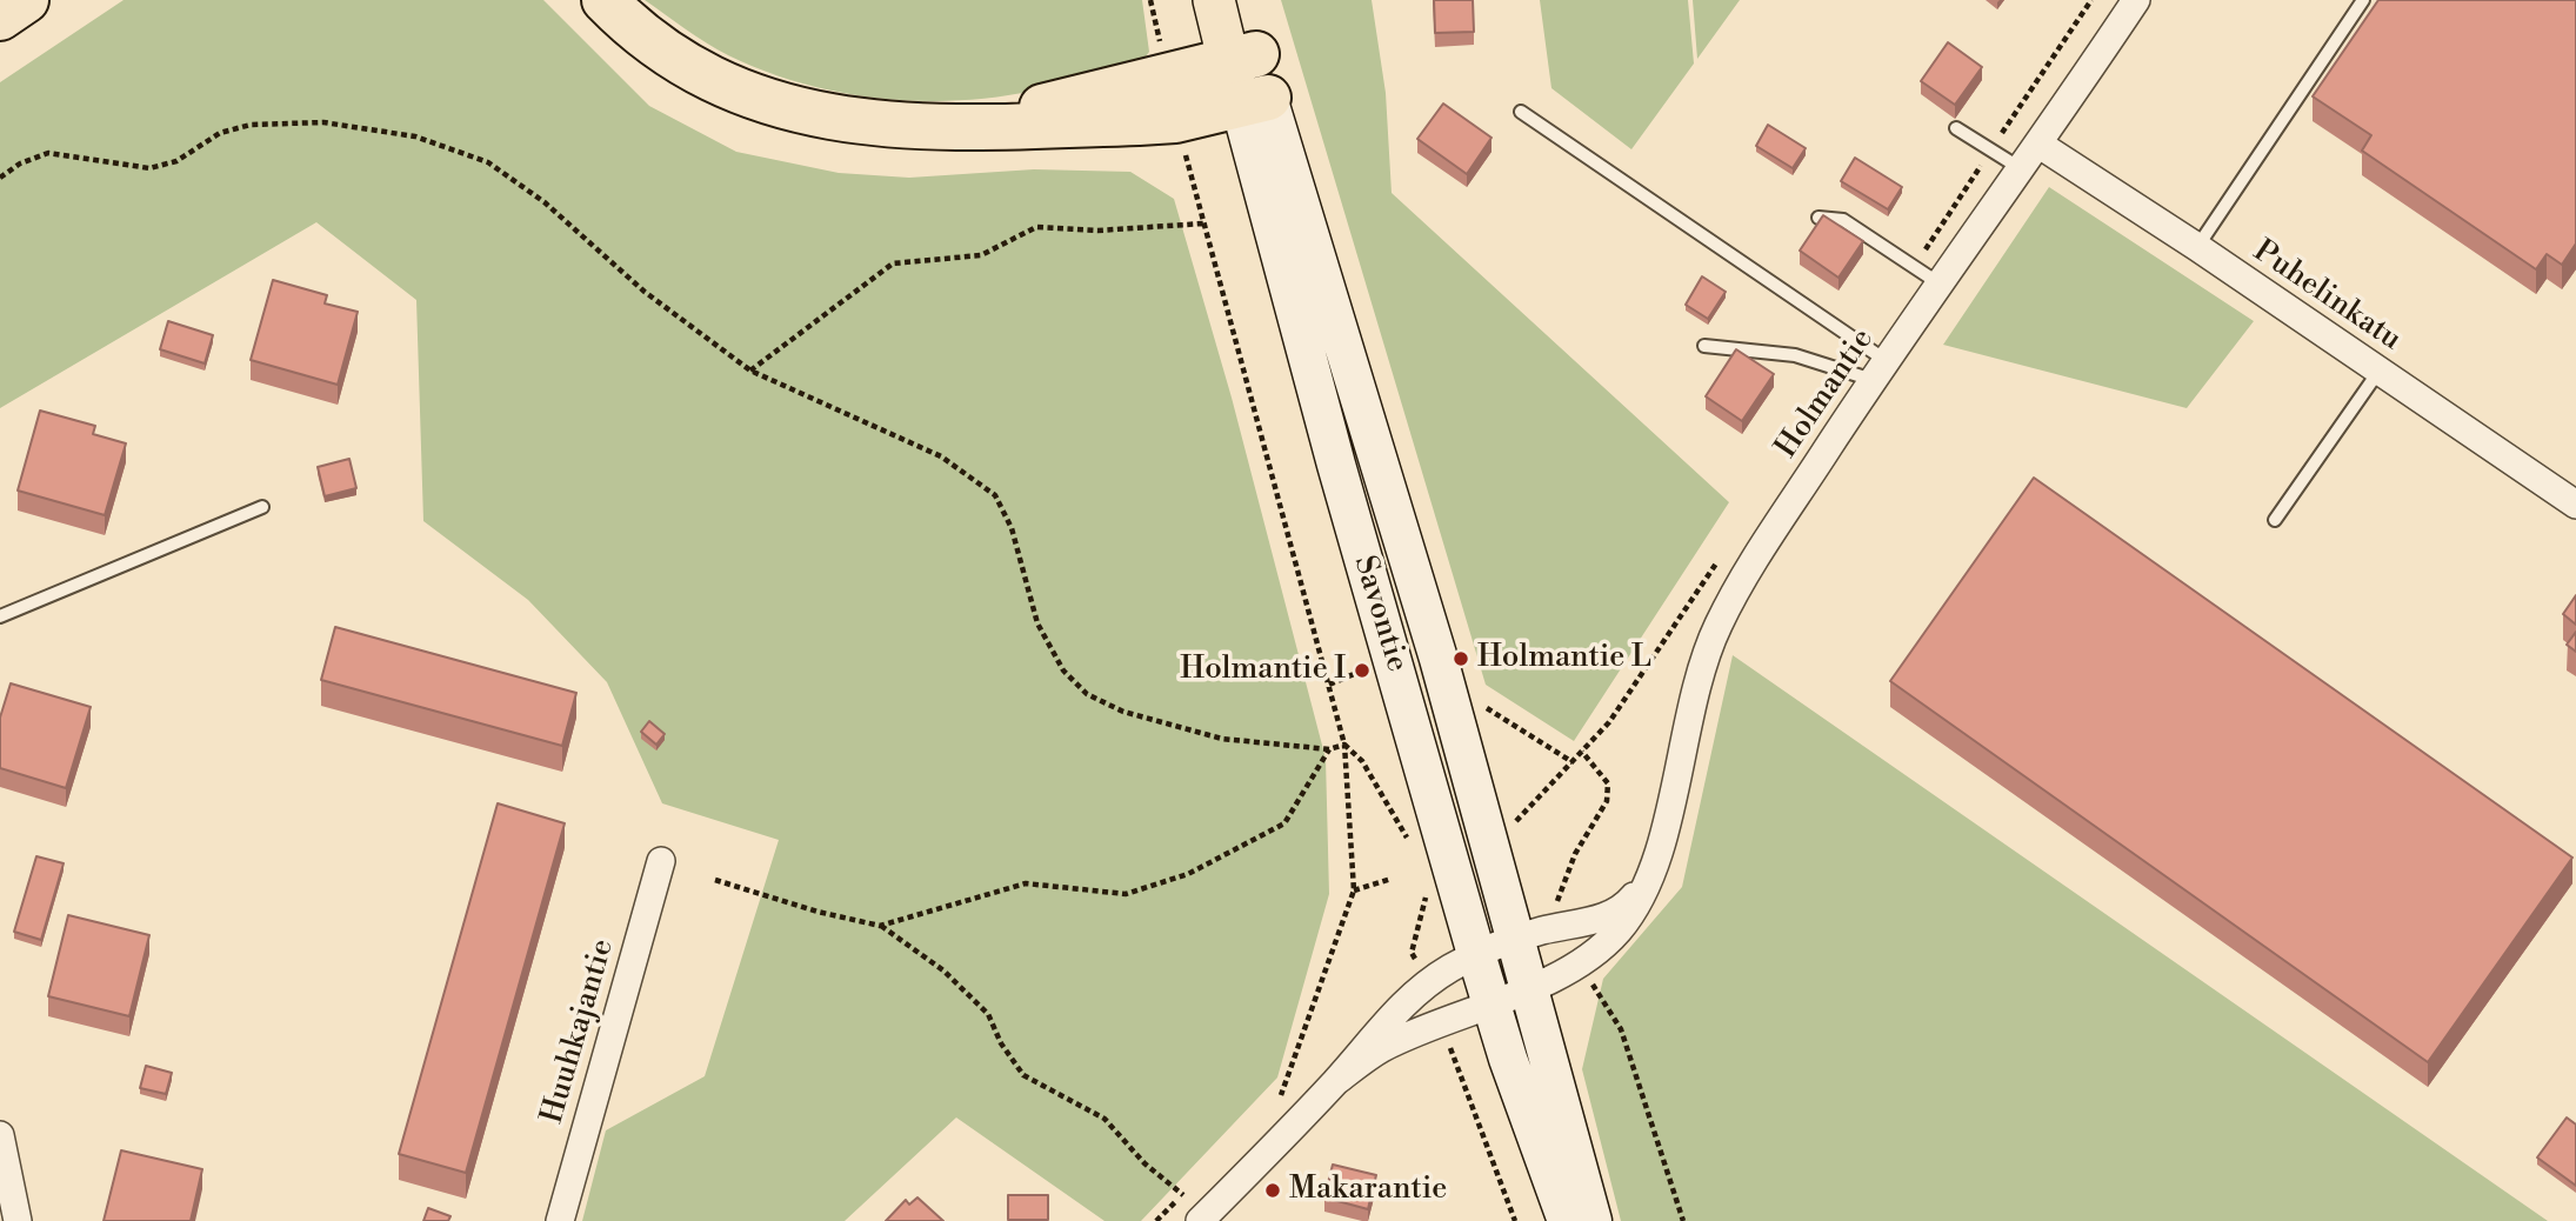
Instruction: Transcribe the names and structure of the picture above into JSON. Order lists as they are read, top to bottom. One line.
{"streets":{"main road":["Savontie"],"street":["Puhelinkatu","Holmantie","Huuhkajantie"]},"crossings":[["Puhelinkatu","Holmantie"],["Holmantie","Savontie"]],"places":["Holmantie L","Holmantie I","Makarantie"]}
